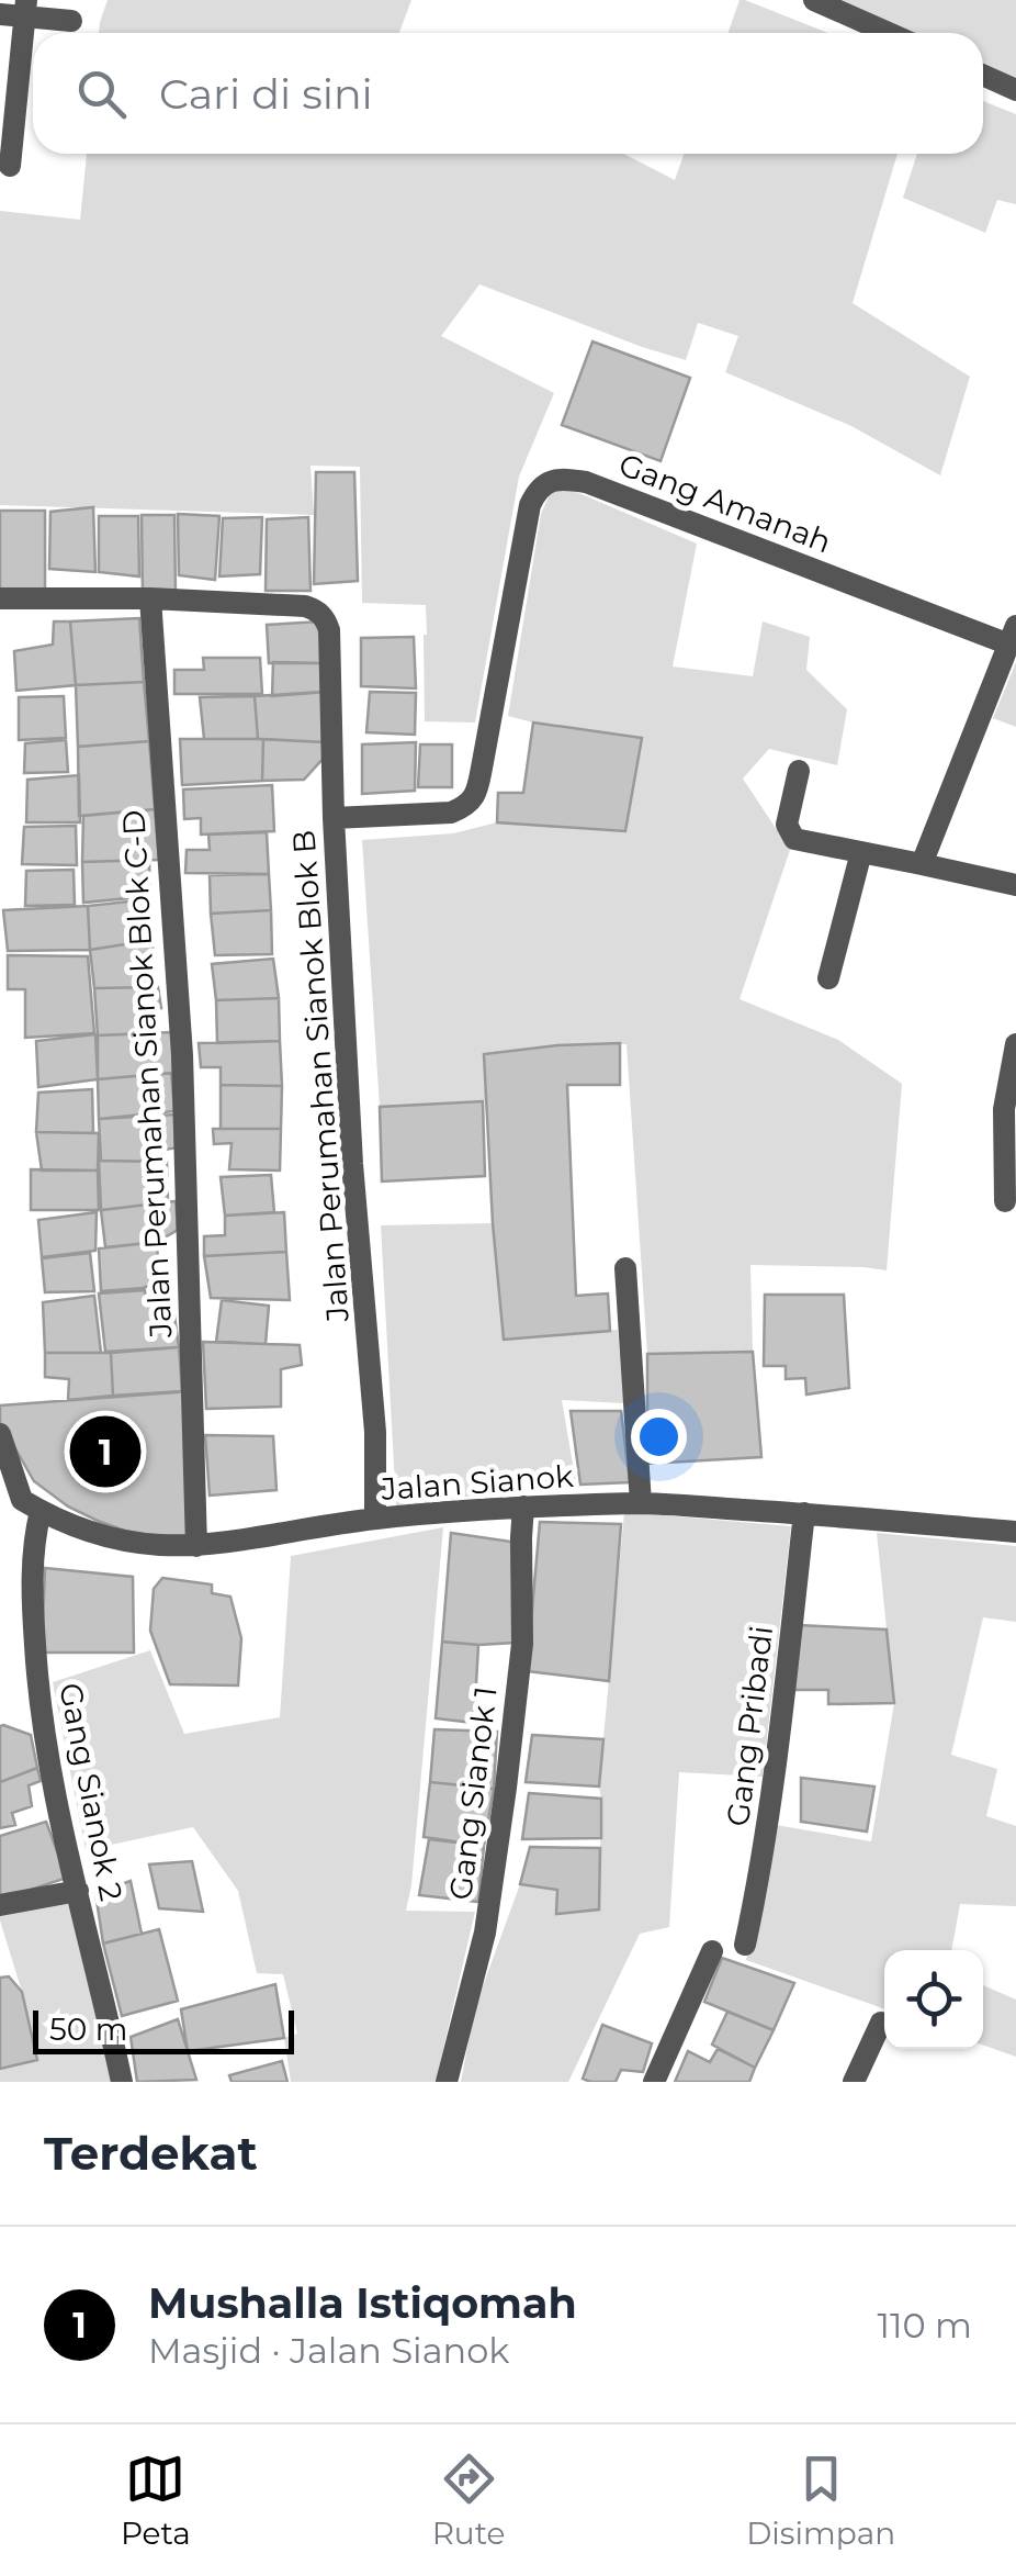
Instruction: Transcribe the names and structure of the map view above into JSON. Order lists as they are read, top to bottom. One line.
{"streets":{"street":["Gang Amanah","Jalan Perumahan Sianok Blok C-D","Jalan Perumahan Sianok Blok B","Jalan Sianok","Gang Pribadi","Gang Sianok 2","Gang Sianok 1"]},"crossings":[["Gang Amanah","Jalan Perumahan Sianok Blok B"],["Jalan Perumahan Sianok Blok C-D","Jalan Perumahan Sianok Blok B"],["Jalan Perumahan Sianok Blok C-D","Jalan Sianok"],["Jalan Perumahan Sianok Blok B","Jalan Sianok"],["Jalan Sianok","Gang Pribadi"],["Jalan Sianok","Gang Sianok 2"],["Jalan Sianok","Gang Sianok 1"]],"scale_bar":"50 m","page":{"search":"Cari di sini","pins":"1","scale":"50 m","heading":"Terdekat","list":[{"mark":"1","name":"Mushalla Istiqomah","note":"Masjid · Jalan Sianok","value":"110 m"}],"nav":["Peta","Rute","Disimpan"]}}
